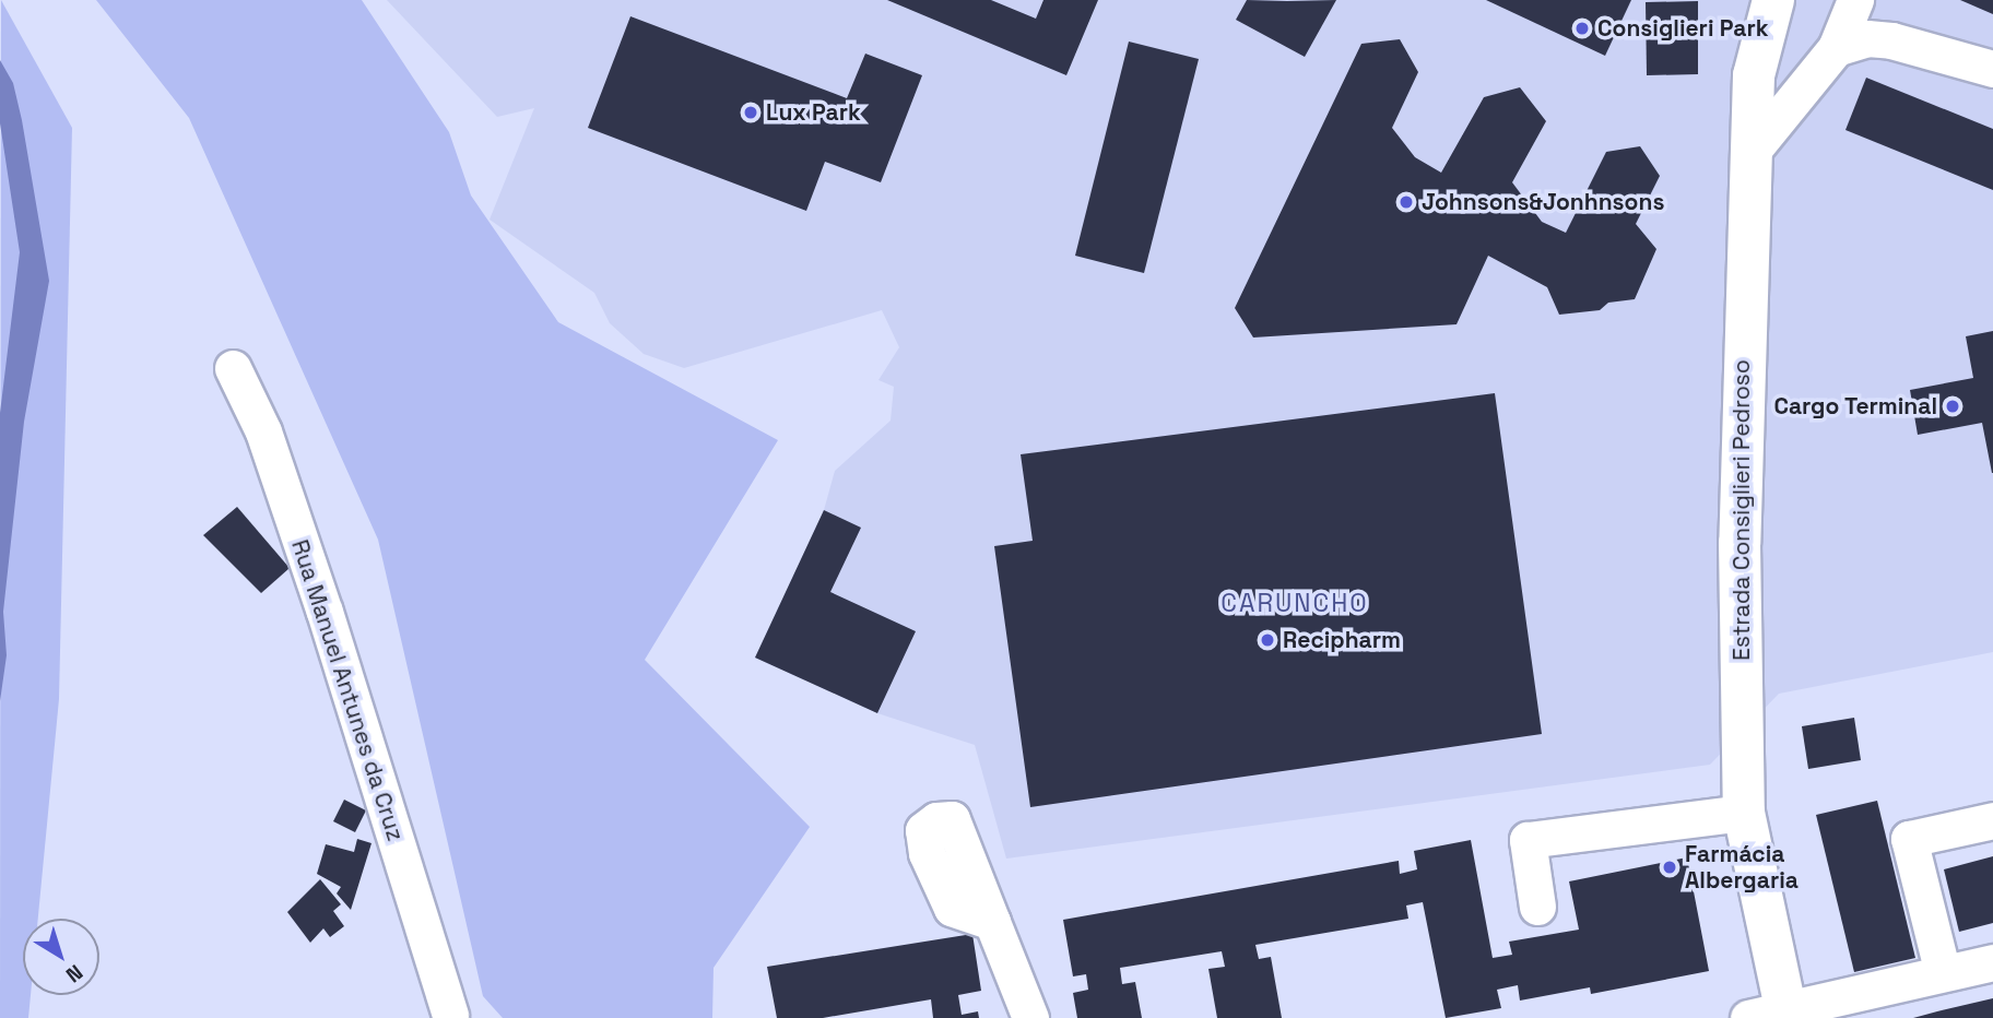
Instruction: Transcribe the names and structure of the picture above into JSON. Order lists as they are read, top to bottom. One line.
{"streets":{"main road":["Estrada Consiglieri Pedroso"],"street":["Rua Manuel Antunes da Cruz"]},"districts":["CARUNCHO"],"places":["Consiglieri Park","Lux Park","Johnsons&Jonhnsons","Cargo Terminal","Recipharm","Farmácia Albergaria"],"north":"bottom right"}
